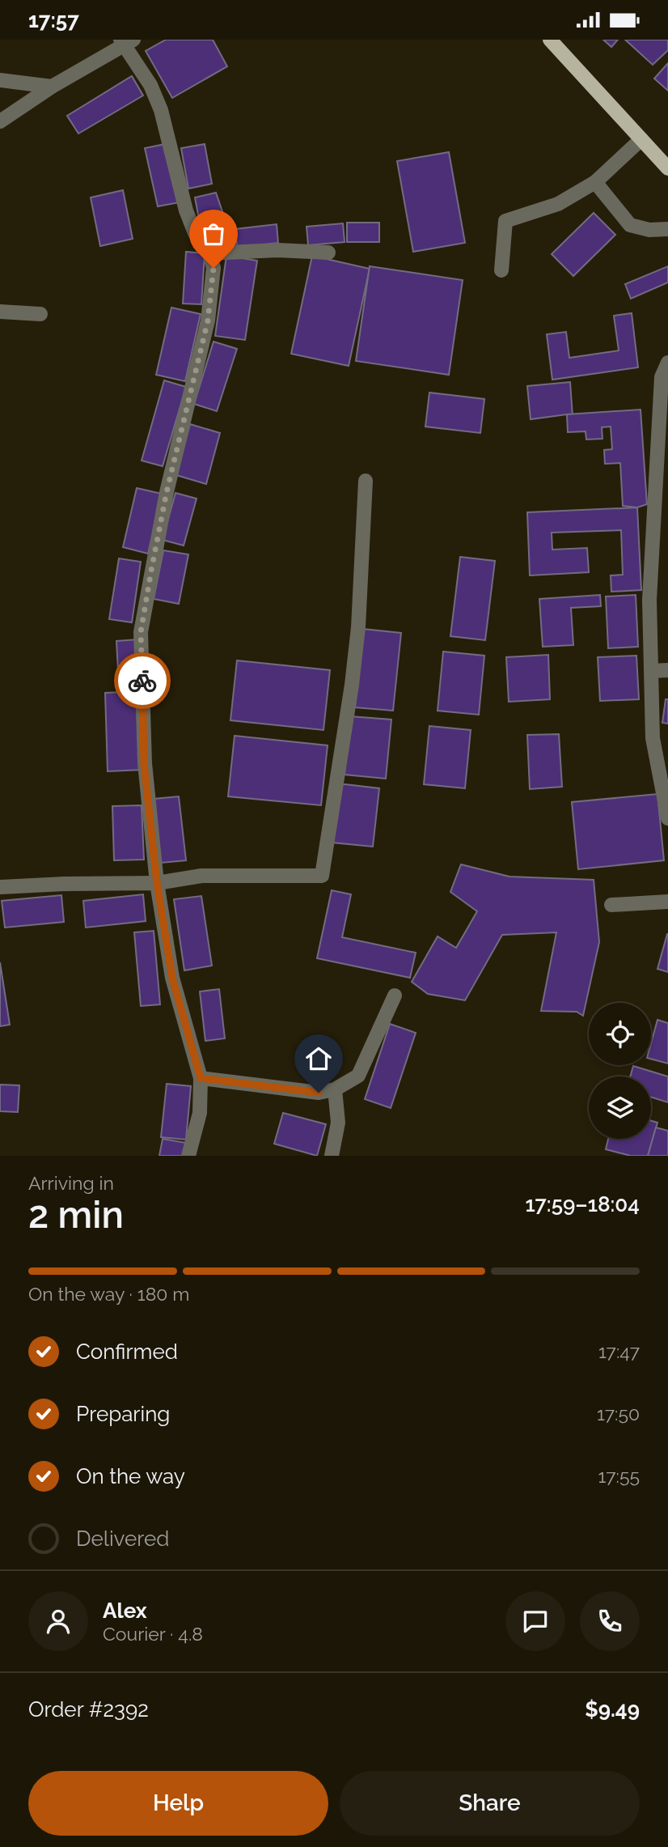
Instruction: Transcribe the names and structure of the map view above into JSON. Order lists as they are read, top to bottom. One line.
{"page":{"status":"17:57","heading":["2 min","Arriving in","17:59–18:04"],"panel":["Alex","Courier · 4.8","Order #2392","$9.49"],"bar":"On the way · 180 m","list":[["Confirmed","17:47"],["Preparing","17:50"],["On the way","17:55"],"Delivered"],"buttons":["Help","Share"]}}
